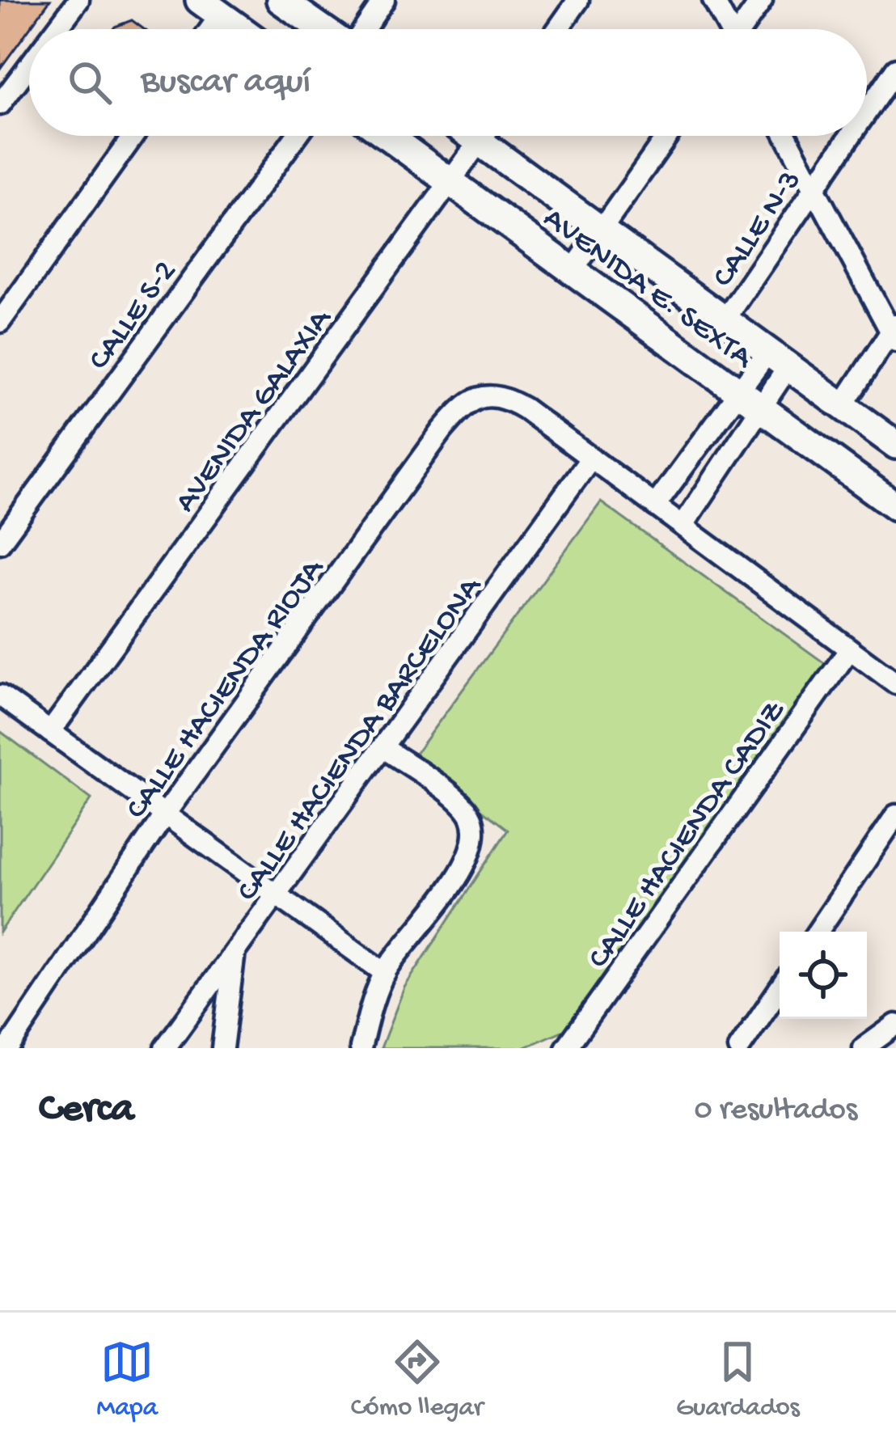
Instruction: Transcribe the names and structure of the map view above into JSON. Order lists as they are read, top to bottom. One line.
{"streets":{"street":["CALLE N-3","AVENIDA E. SEXTA","CALLE S-2","AVENIDA GALAXIA","CALLE HACIENDA RIOJA","CALLE HACIENDA BARCELONA","CALLE HACIENDA CADIZ"]},"crossings":[["CALLE N-3","AVENIDA E. SEXTA"],["AVENIDA E. SEXTA","AVENIDA GALAXIA"],["CALLE HACIENDA RIOJA","CALLE HACIENDA BARCELONA"]],"page":{"search":"Buscar aquí","heading":["Cerca","0 resultados"],"nav":["Mapa","Cómo llegar","Guardados"]}}
